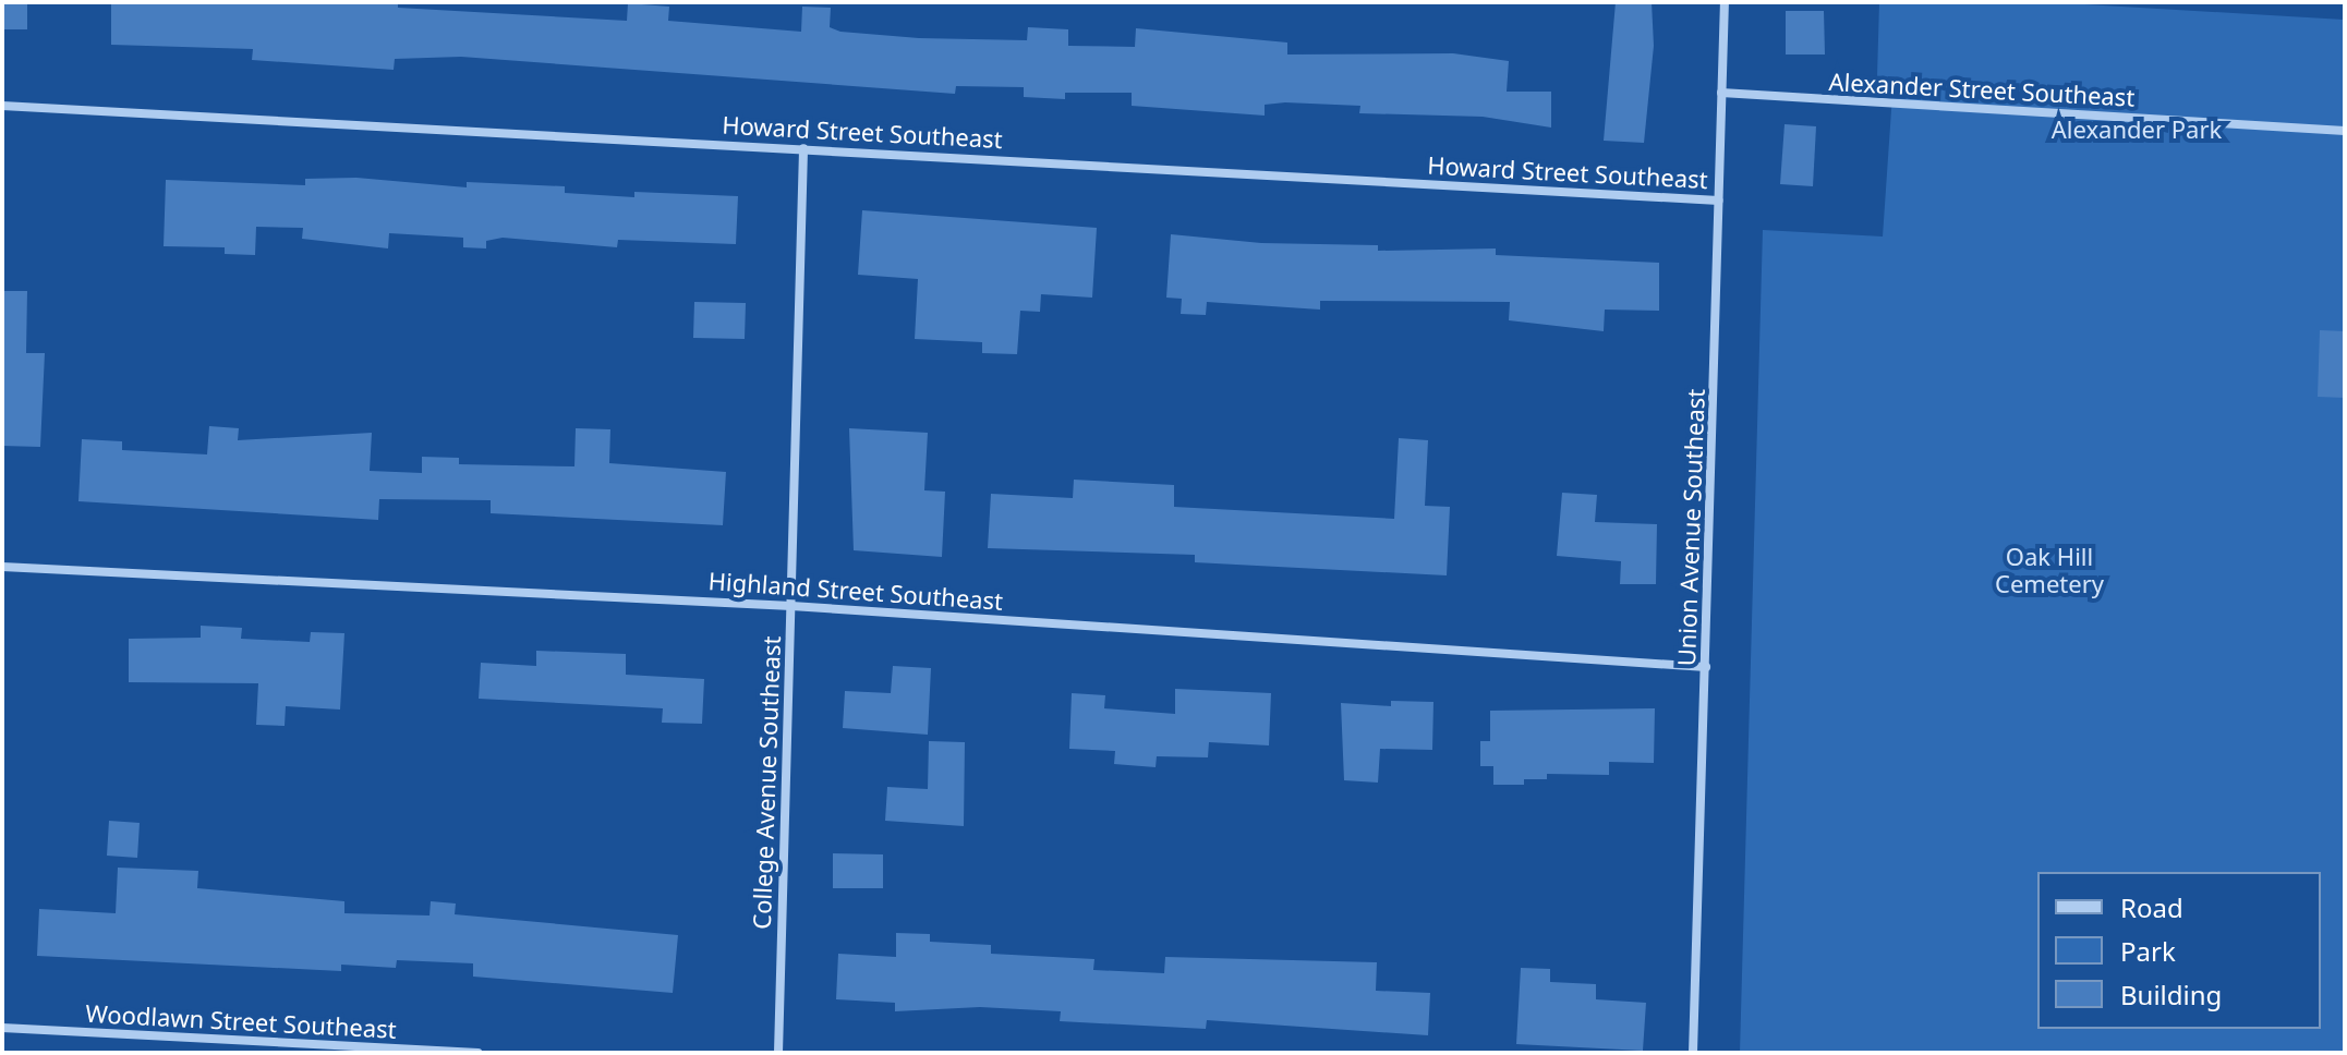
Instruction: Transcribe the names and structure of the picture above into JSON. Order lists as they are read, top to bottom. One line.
{"streets":{"street":["Alexander Street Southeast","Howard Street Southeast","Union Avenue Southeast","Highland Street Southeast","College Avenue Southeast","Woodlawn Street Southeast"]},"crossings":[["Alexander Street Southeast","Union Avenue Southeast"],["Howard Street Southeast","Union Avenue Southeast"],["Howard Street Southeast","College Avenue Southeast"],["Union Avenue Southeast","Highland Street Southeast"],["Highland Street Southeast","College Avenue Southeast"]],"parks":["Alexander Park","Oak Hill Cemetery"],"legend":["Road","Park","Building"]}
